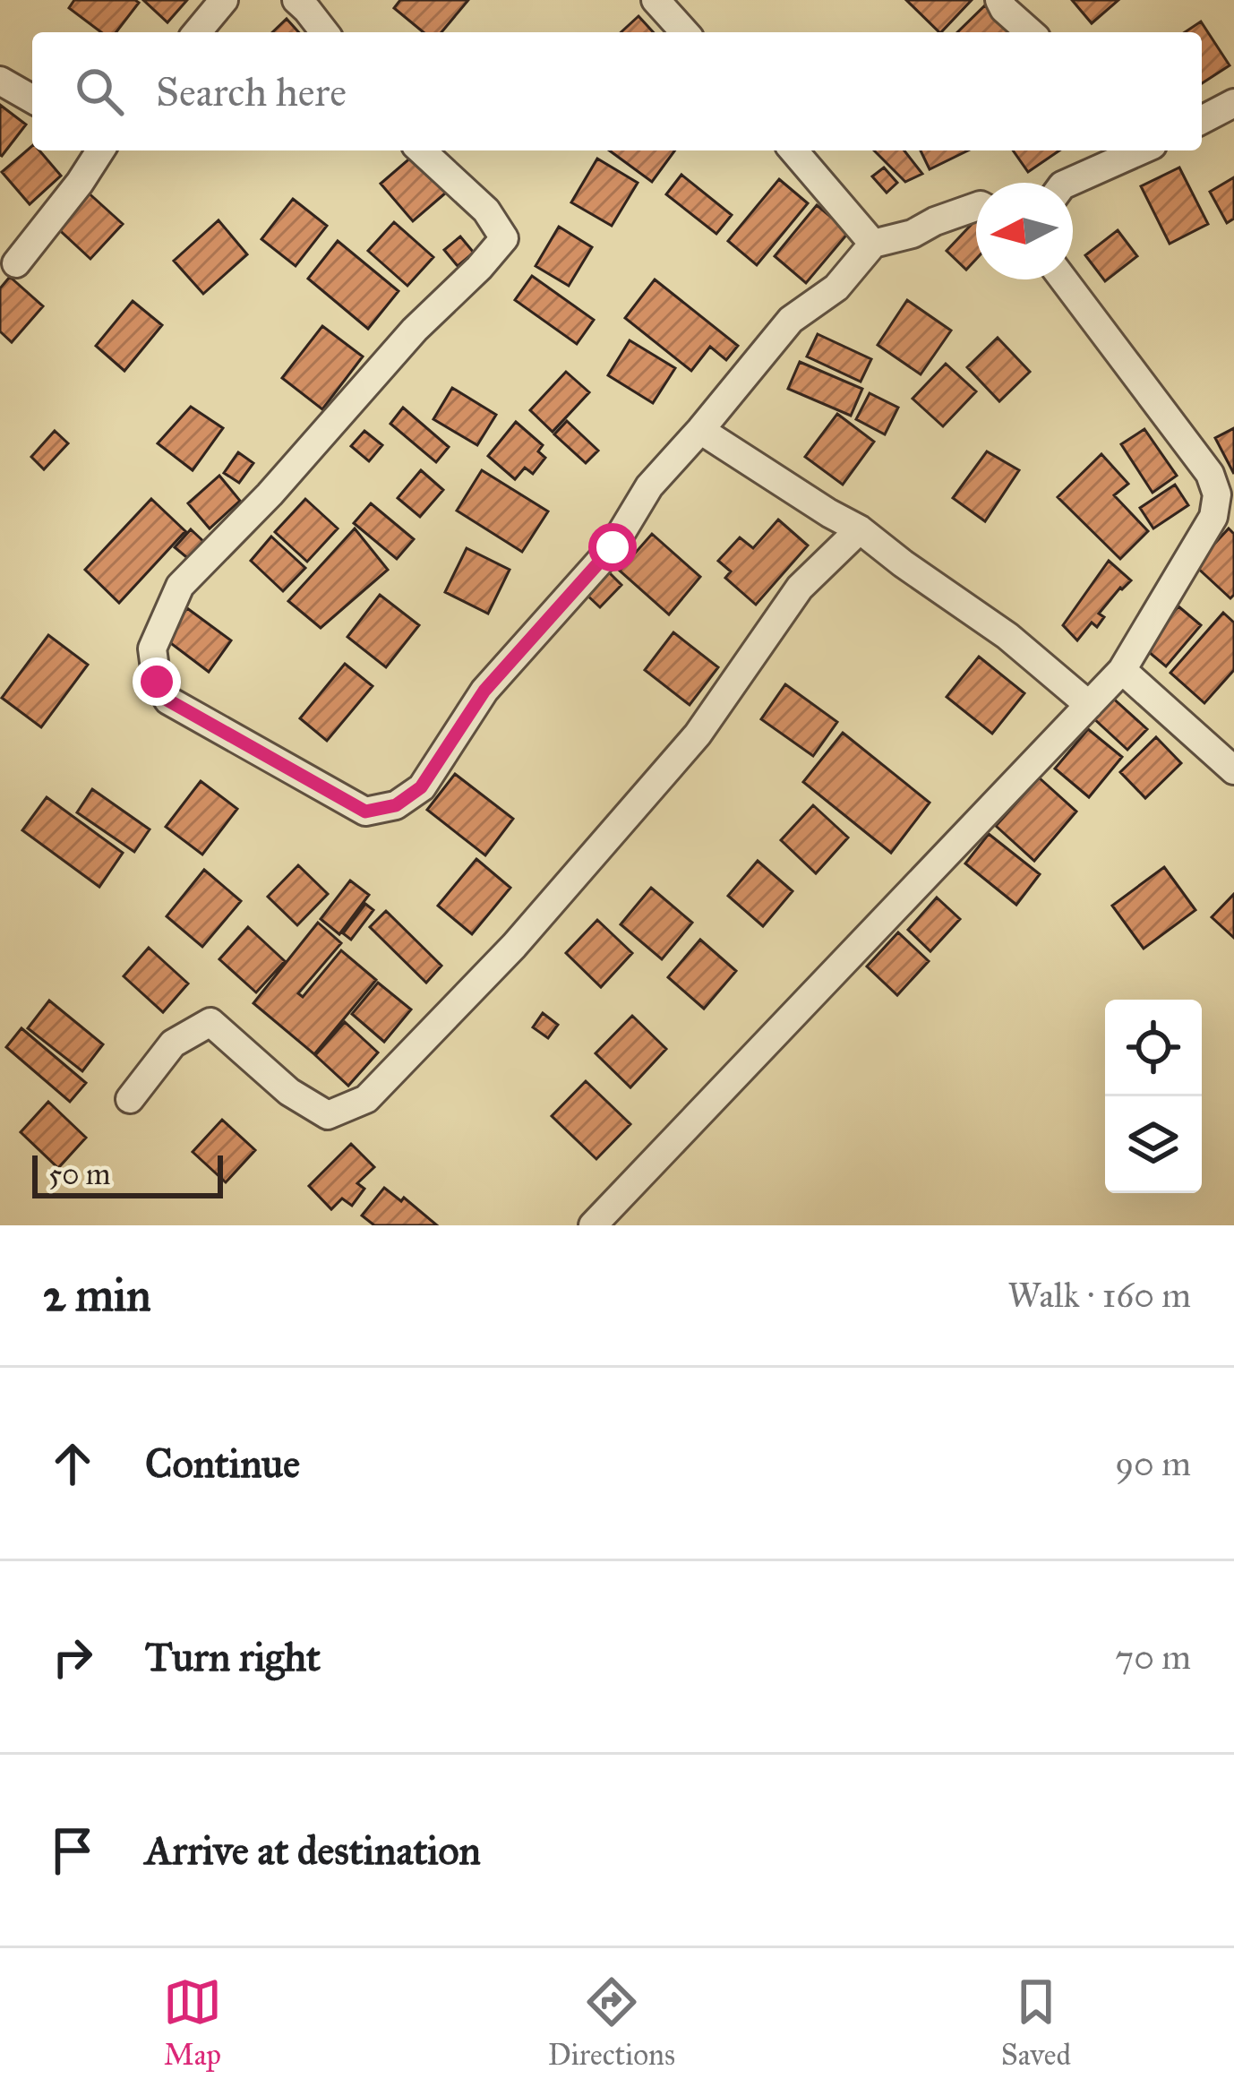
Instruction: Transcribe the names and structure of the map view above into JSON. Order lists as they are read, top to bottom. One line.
{"scale_bar":"50 m","north":"left","page":{"search":"Search here","scale":"50 m","heading":["2 min","Walk · 160 m"],"list":[["Continue","90 m"],["Turn right","70 m"],"Arrive at destination"],"nav":["Map","Directions","Saved"]}}
